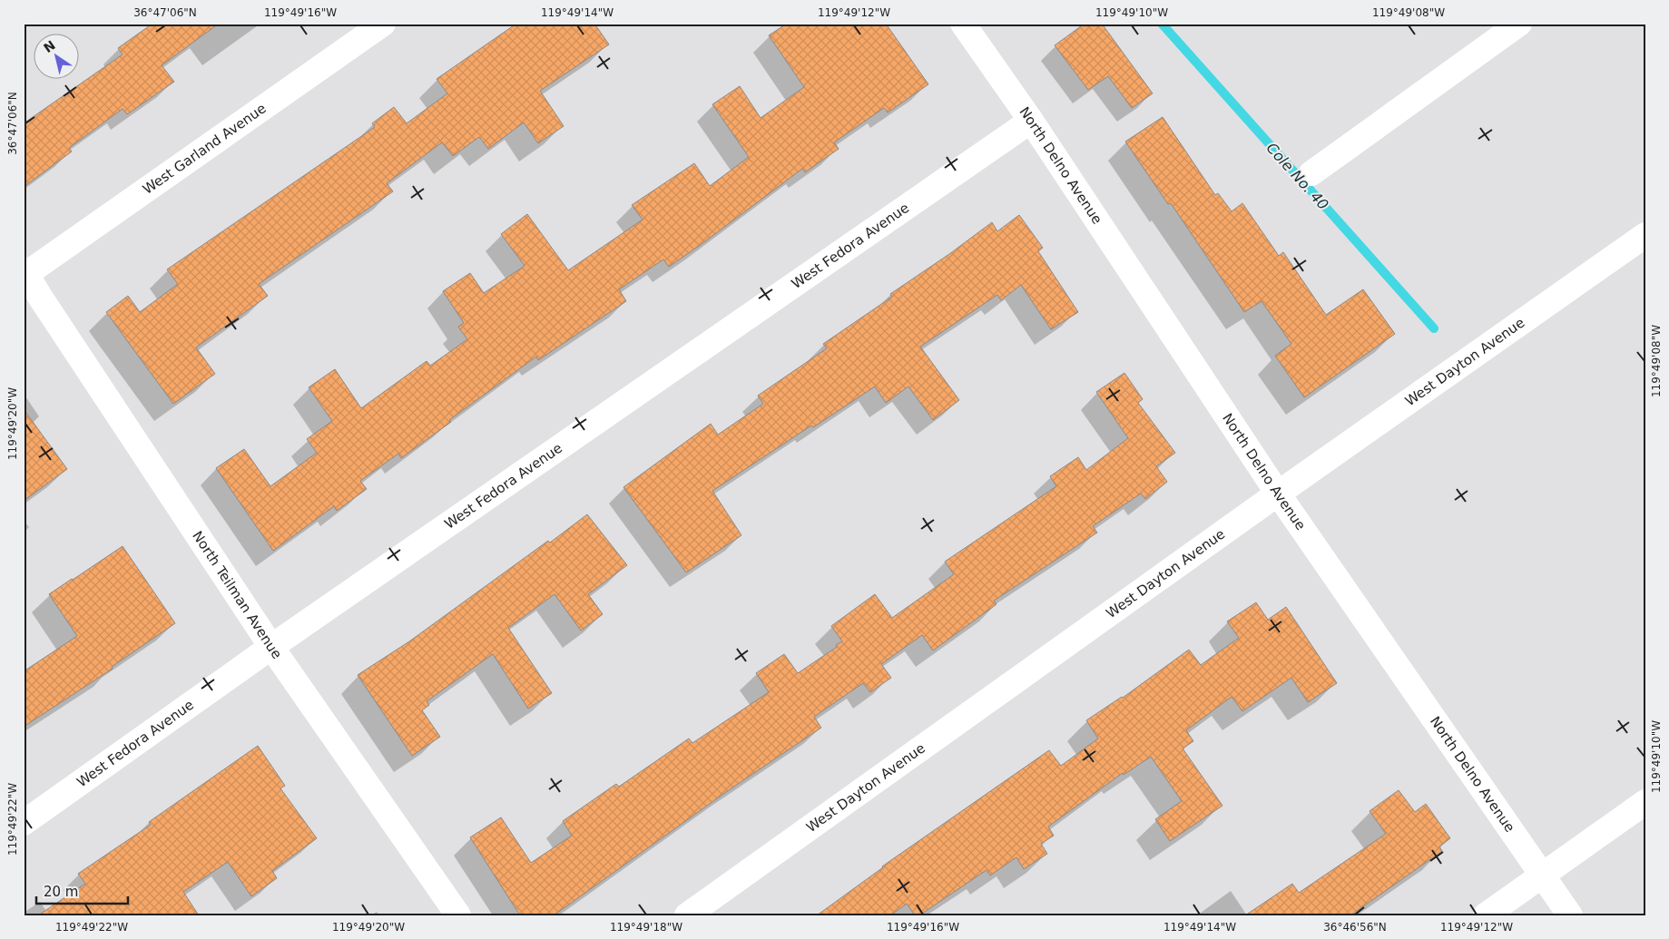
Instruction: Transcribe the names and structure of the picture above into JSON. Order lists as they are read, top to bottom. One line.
{"streets":{"street":["West Garland Avenue","North Delno Avenue","West Fedora Avenue","West Dayton Avenue","North Teilman Avenue"]},"crossings":[["West Garland Avenue","North Teilman Avenue"],["North Delno Avenue","West Fedora Avenue"],["North Delno Avenue","West Dayton Avenue"],["West Fedora Avenue","North Teilman Avenue"]],"water":["Cole No. 40"],"scale_bar":"20 m","north":"top left","coordinates":["36°47'06\"N","119°49'16\"W","119°49'14\"W","119°49'12\"W","119°49'10\"W","119°49'08\"W","119°49'20\"W","119°49'22\"W","119°49'18\"W","36°46'56\"N"]}
